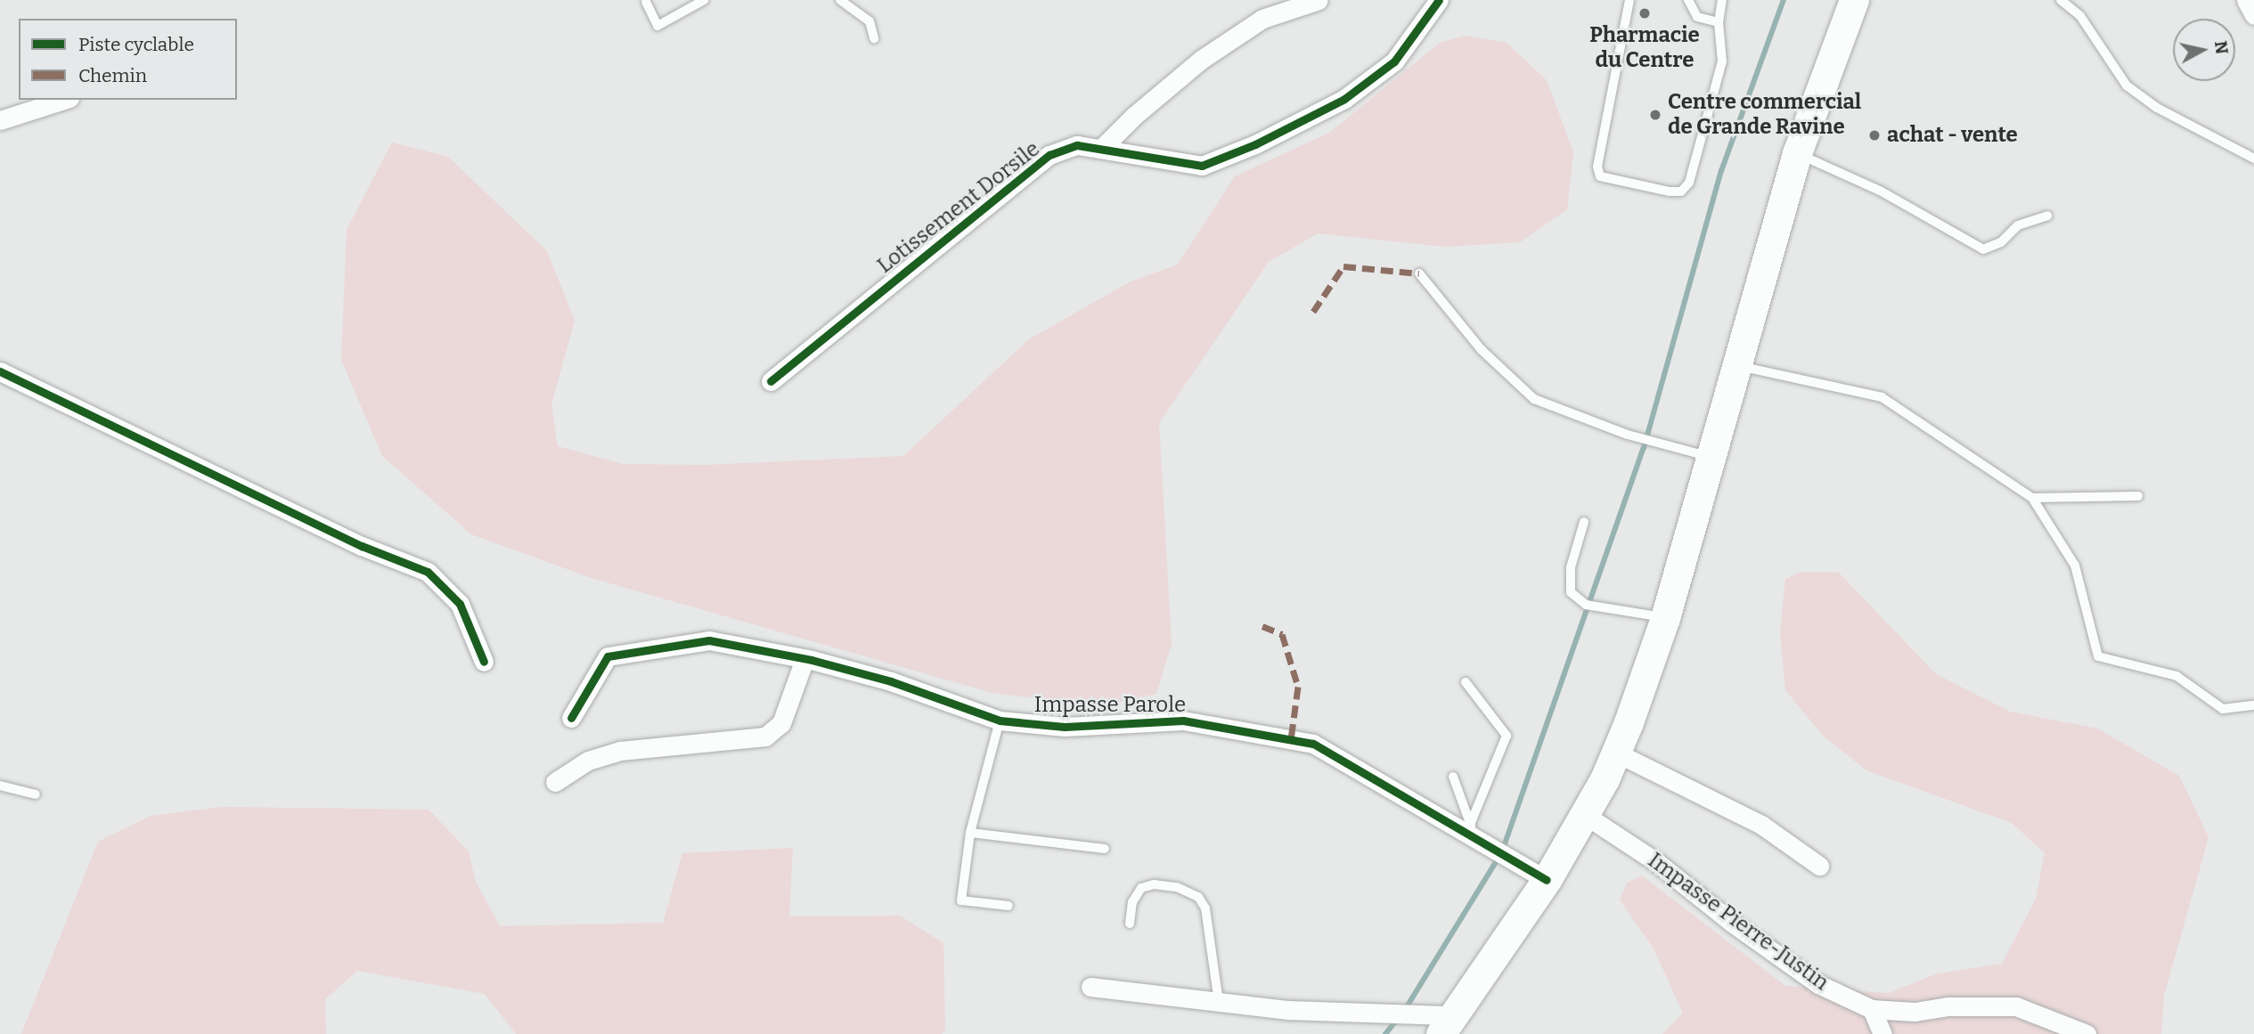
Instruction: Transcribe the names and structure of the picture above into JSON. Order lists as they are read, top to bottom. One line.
{"streets":{"street":["Lotissement Dorsile","Impasse Parole","Impasse Pierre-Justin"]},"places":["Pharmacie du Centre","Centre commercial de Grande Ravine","achat - vente"],"legend":["Piste cyclable","Chemin"],"north":"right"}
